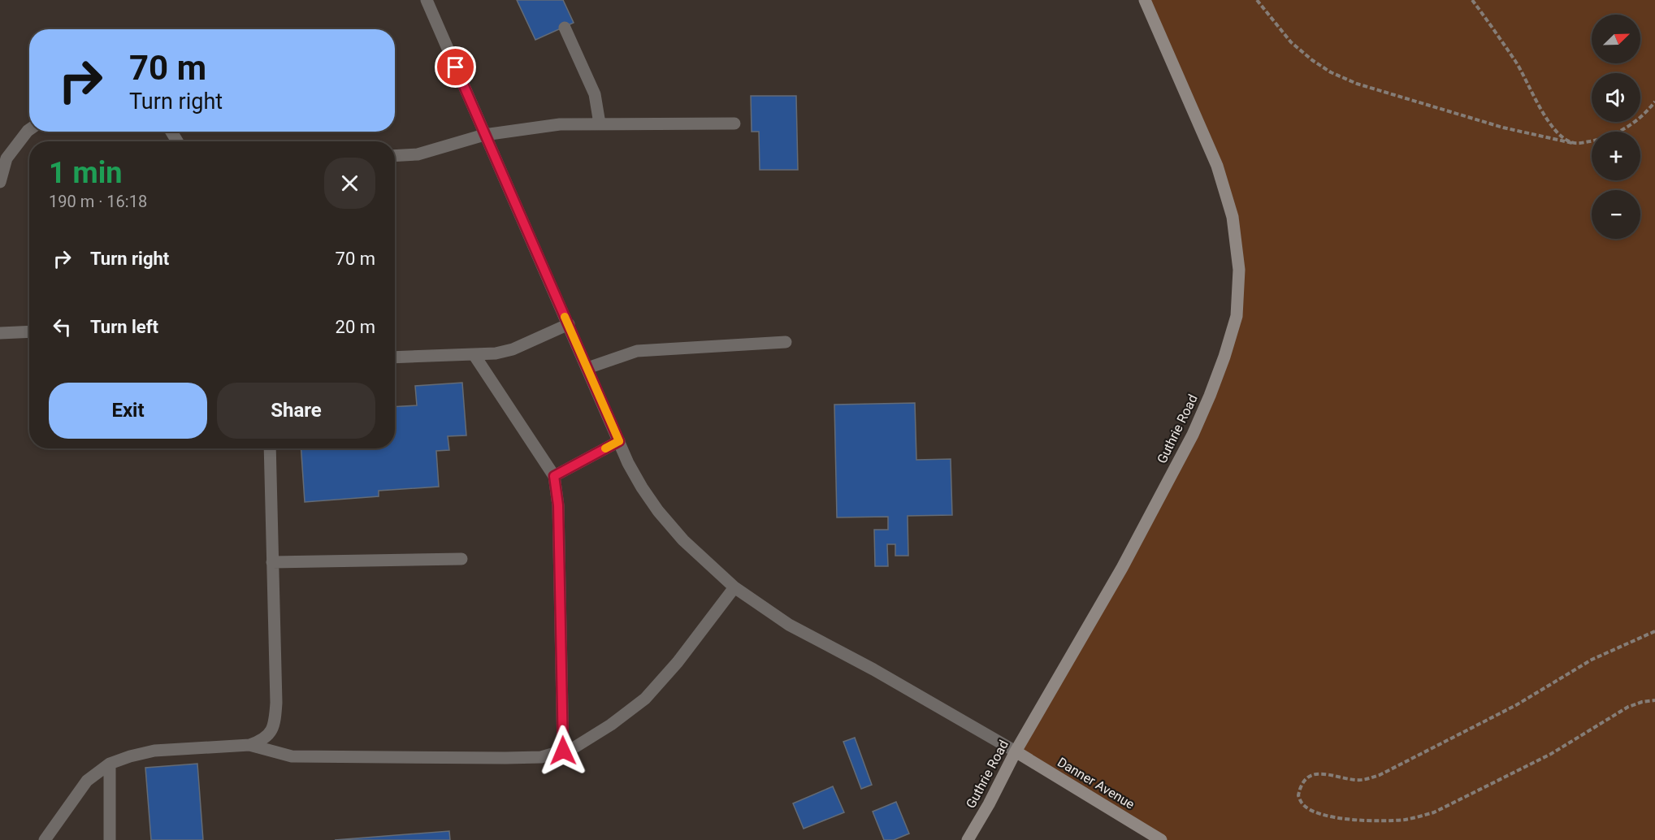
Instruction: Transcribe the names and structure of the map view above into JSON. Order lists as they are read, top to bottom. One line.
{"streets":{"street":["Guthrie Road","Danner Avenue"]},"crossings":[["Guthrie Road","Danner Avenue"]],"north":"top right","page":{"map_buttons":["+","−"],"turn":["70 m","Turn right"],"heading":["1 min","190 m · 16:18"],"list":[{"name":"Turn right","value":"70 m"},{"name":"Turn left","value":"20 m"}],"buttons":["Exit","Share"]}}
